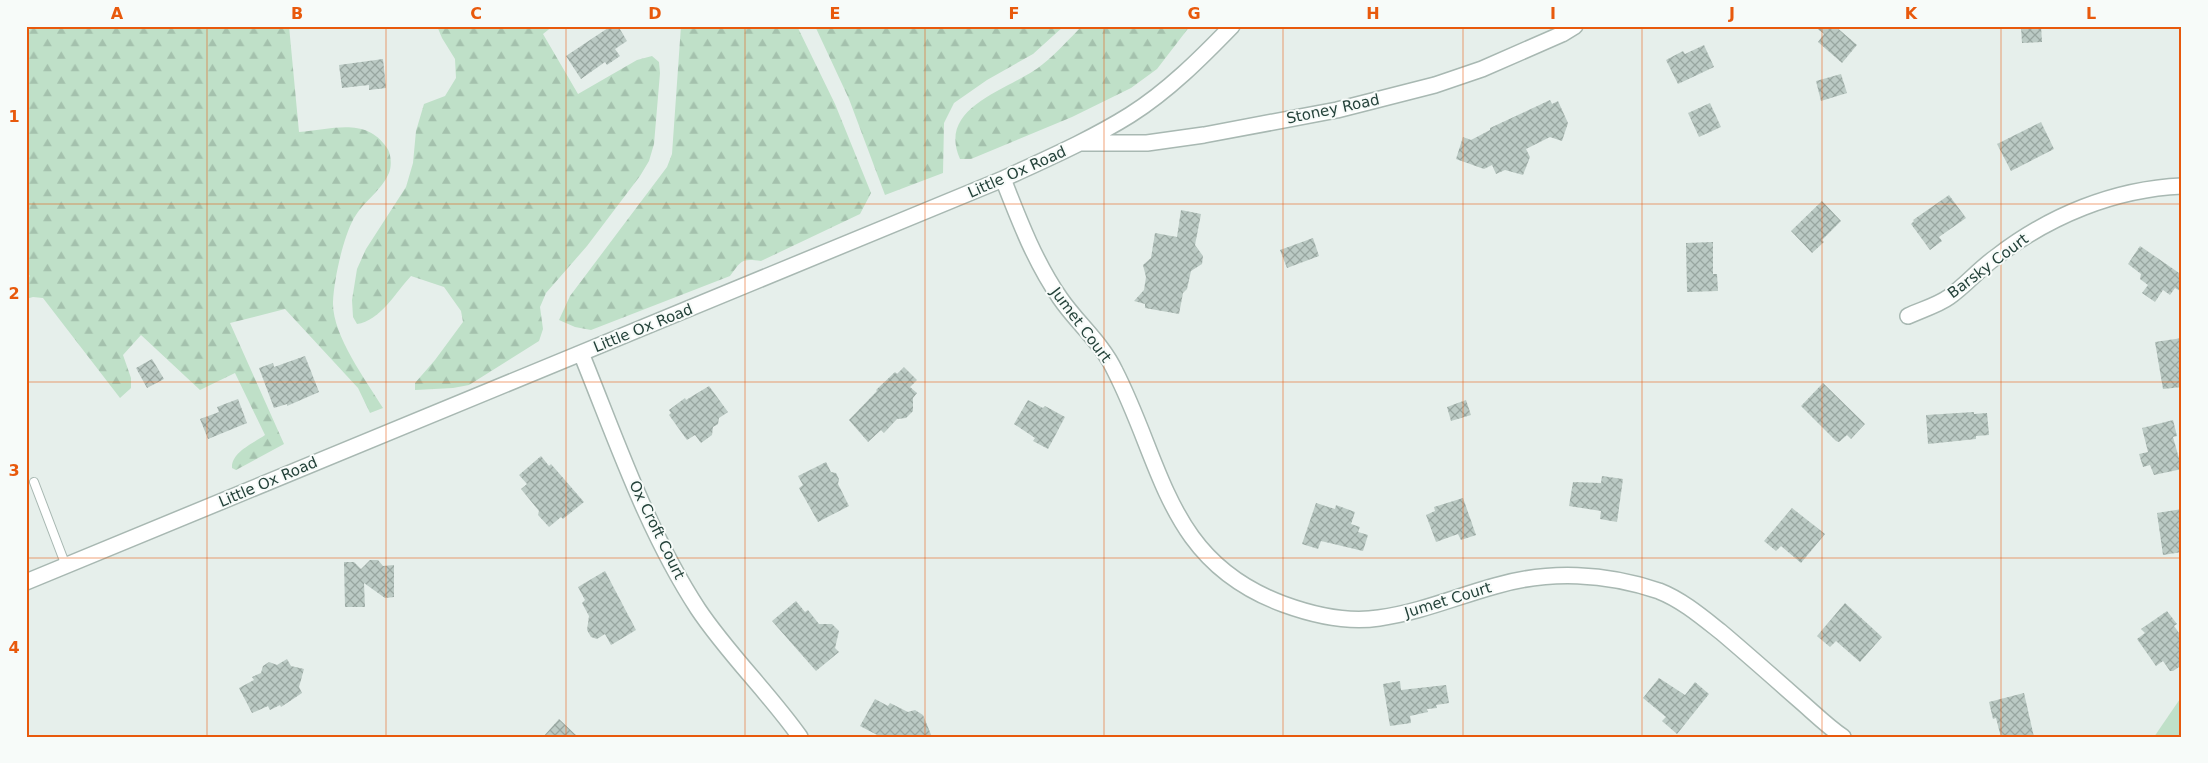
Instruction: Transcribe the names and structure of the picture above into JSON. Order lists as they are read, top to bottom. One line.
{"streets":{"street":["Stoney Road","Little Ox Road","Barsky Court","Jumet Court","Ox Croft Court"]},"crossings":[["Stoney Road","Little Ox Road"],["Little Ox Road","Jumet Court"],["Little Ox Road","Ox Croft Court"]],"grid":{"columns":["A","B","C","D","E","F","G","H","I","J","K","L"],"rows":["1","2","3","4"]}}
